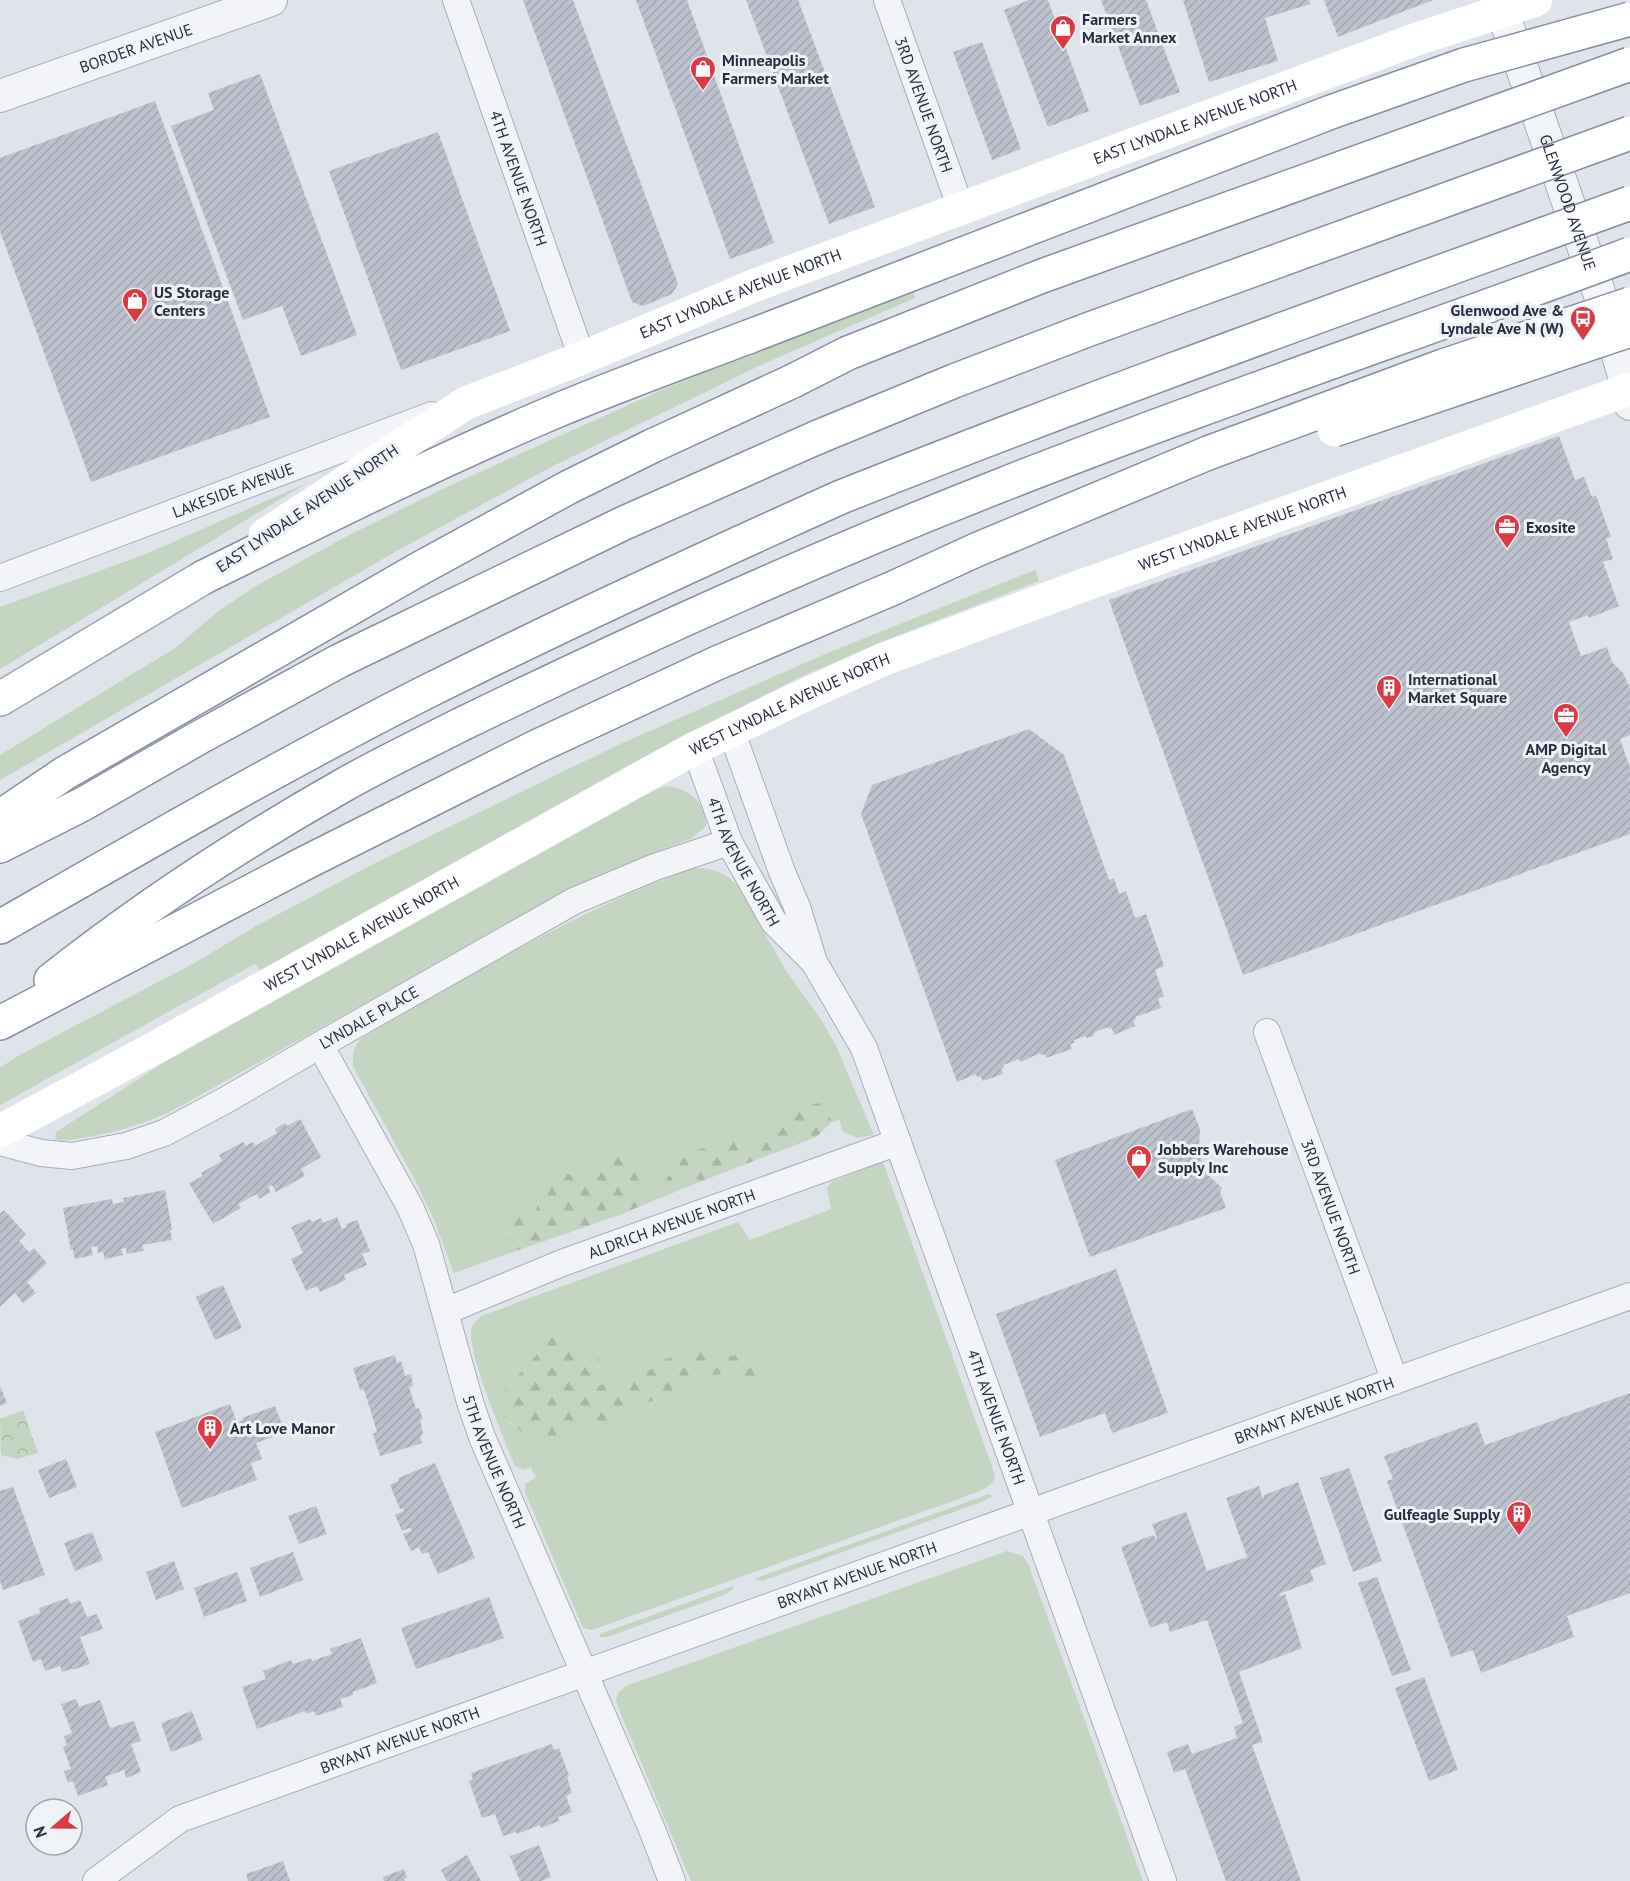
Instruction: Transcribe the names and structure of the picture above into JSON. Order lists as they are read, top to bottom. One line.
{"streets":{"main road":["EAST LYNDALE AVENUE NORTH","WEST LYNDALE AVENUE NORTH"],"street":["BORDER AVENUE","3RD AVENUE NORTH","4TH AVENUE NORTH","GLENWOOD AVENUE","LAKESIDE AVENUE","LYNDALE PLACE","ALDRICH AVENUE NORTH","BRYANT AVENUE NORTH","5TH AVENUE NORTH"]},"crossings":[["3RD AVENUE NORTH","EAST LYNDALE AVENUE NORTH"],["3RD AVENUE NORTH","BRYANT AVENUE NORTH"],["EAST LYNDALE AVENUE NORTH","4TH AVENUE NORTH"],["EAST LYNDALE AVENUE NORTH","GLENWOOD AVENUE"],["EAST LYNDALE AVENUE NORTH","LAKESIDE AVENUE"],["4TH AVENUE NORTH","WEST LYNDALE AVENUE NORTH"],["4TH AVENUE NORTH","LYNDALE PLACE"],["4TH AVENUE NORTH","ALDRICH AVENUE NORTH"],["4TH AVENUE NORTH","BRYANT AVENUE NORTH"],["GLENWOOD AVENUE","WEST LYNDALE AVENUE NORTH"],["LYNDALE PLACE","5TH AVENUE NORTH"],["ALDRICH AVENUE NORTH","5TH AVENUE NORTH"],["BRYANT AVENUE NORTH","5TH AVENUE NORTH"]],"places":{"shop":["Farmers Market Annex","Minneapolis Farmers Market","US Storage Centers","Jobbers Warehouse Supply Inc"],"bus stop":["Glenwood Ave & Lyndale Ave N (W)"],"office":["Exosite","AMP Digital Agency"],"building":["International Market Square","Art Love Manor","Gulfeagle Supply"]},"north":"left"}
